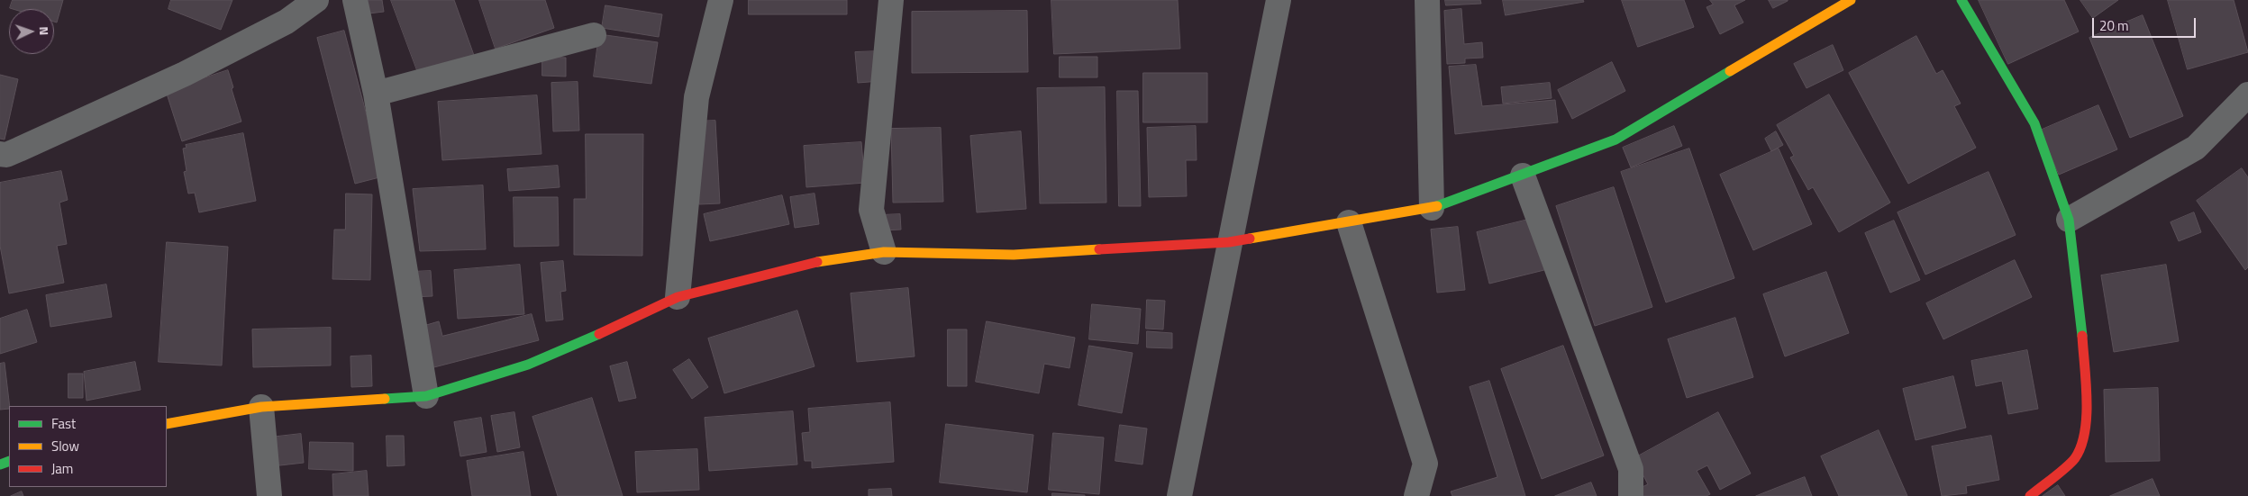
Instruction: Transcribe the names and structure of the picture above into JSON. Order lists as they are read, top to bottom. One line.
{"legend":["Fast","Slow","Jam"],"scale_bar":"20 m","north":"right"}
